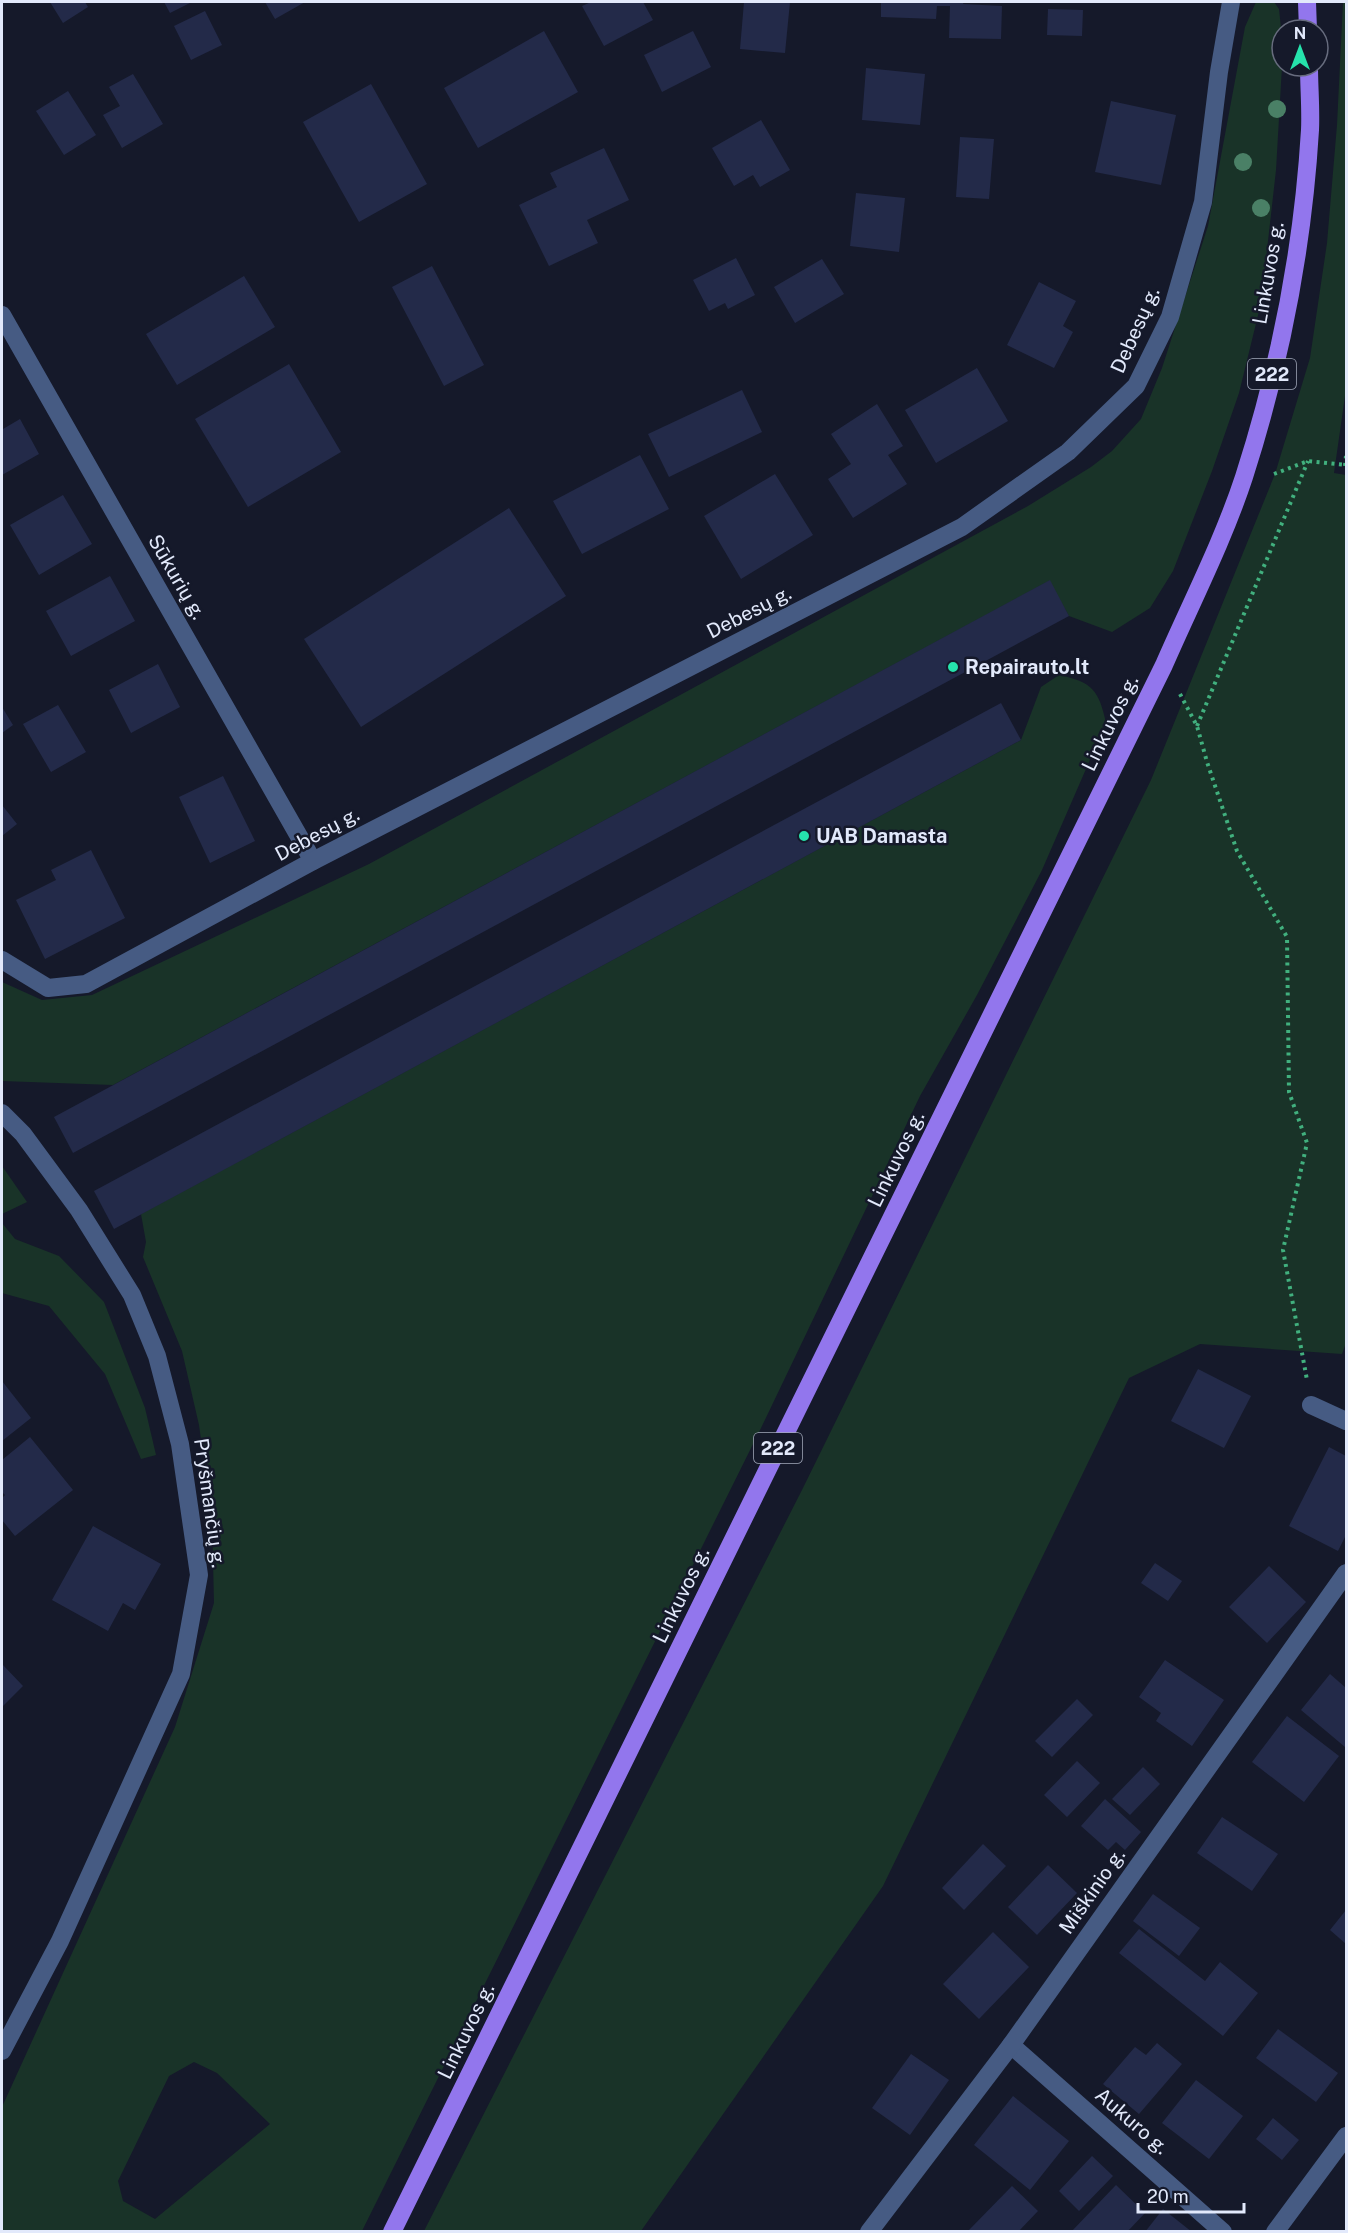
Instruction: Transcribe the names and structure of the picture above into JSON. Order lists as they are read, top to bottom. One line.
{"streets":{"main road":["Linkuvos g.","222"],"street":["Debesų g.","Sūkurių g.","Pryšmančių g.","Miškinio g.","Aukuro g."]},"crossings":[["Debesų g.","Sūkurių g."],["Miškinio g.","Aukuro g."]],"places":["Repairauto.lt","UAB Damasta"],"scale_bar":"20 m","north":"top"}
